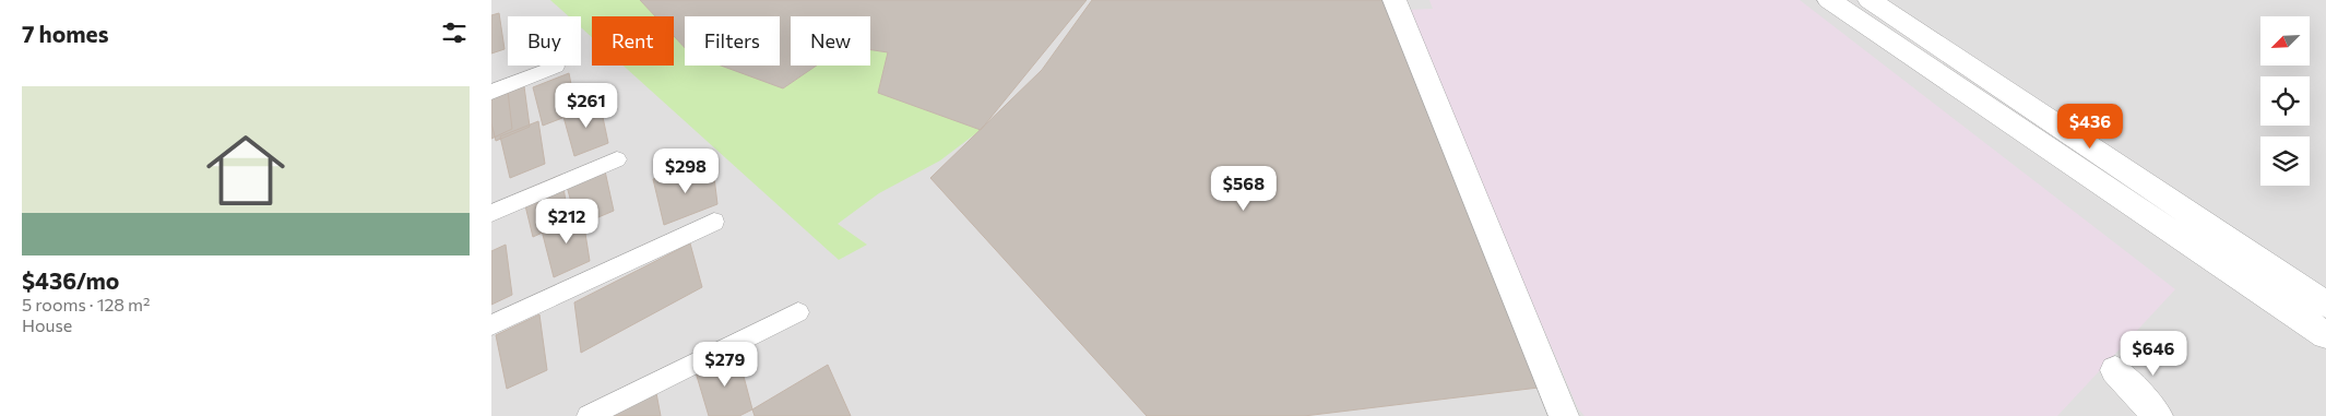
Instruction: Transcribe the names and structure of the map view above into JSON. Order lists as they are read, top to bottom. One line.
{"north":"bottom left","page":{"heading":"7 homes","chip":["Buy","Rent","Filters","New"],"list":[{"name":"$436/mo","note":"5 rooms · 128 m² · House"}],"price":["$261","$436","$298","$568","$212","$646","$279"]}}
